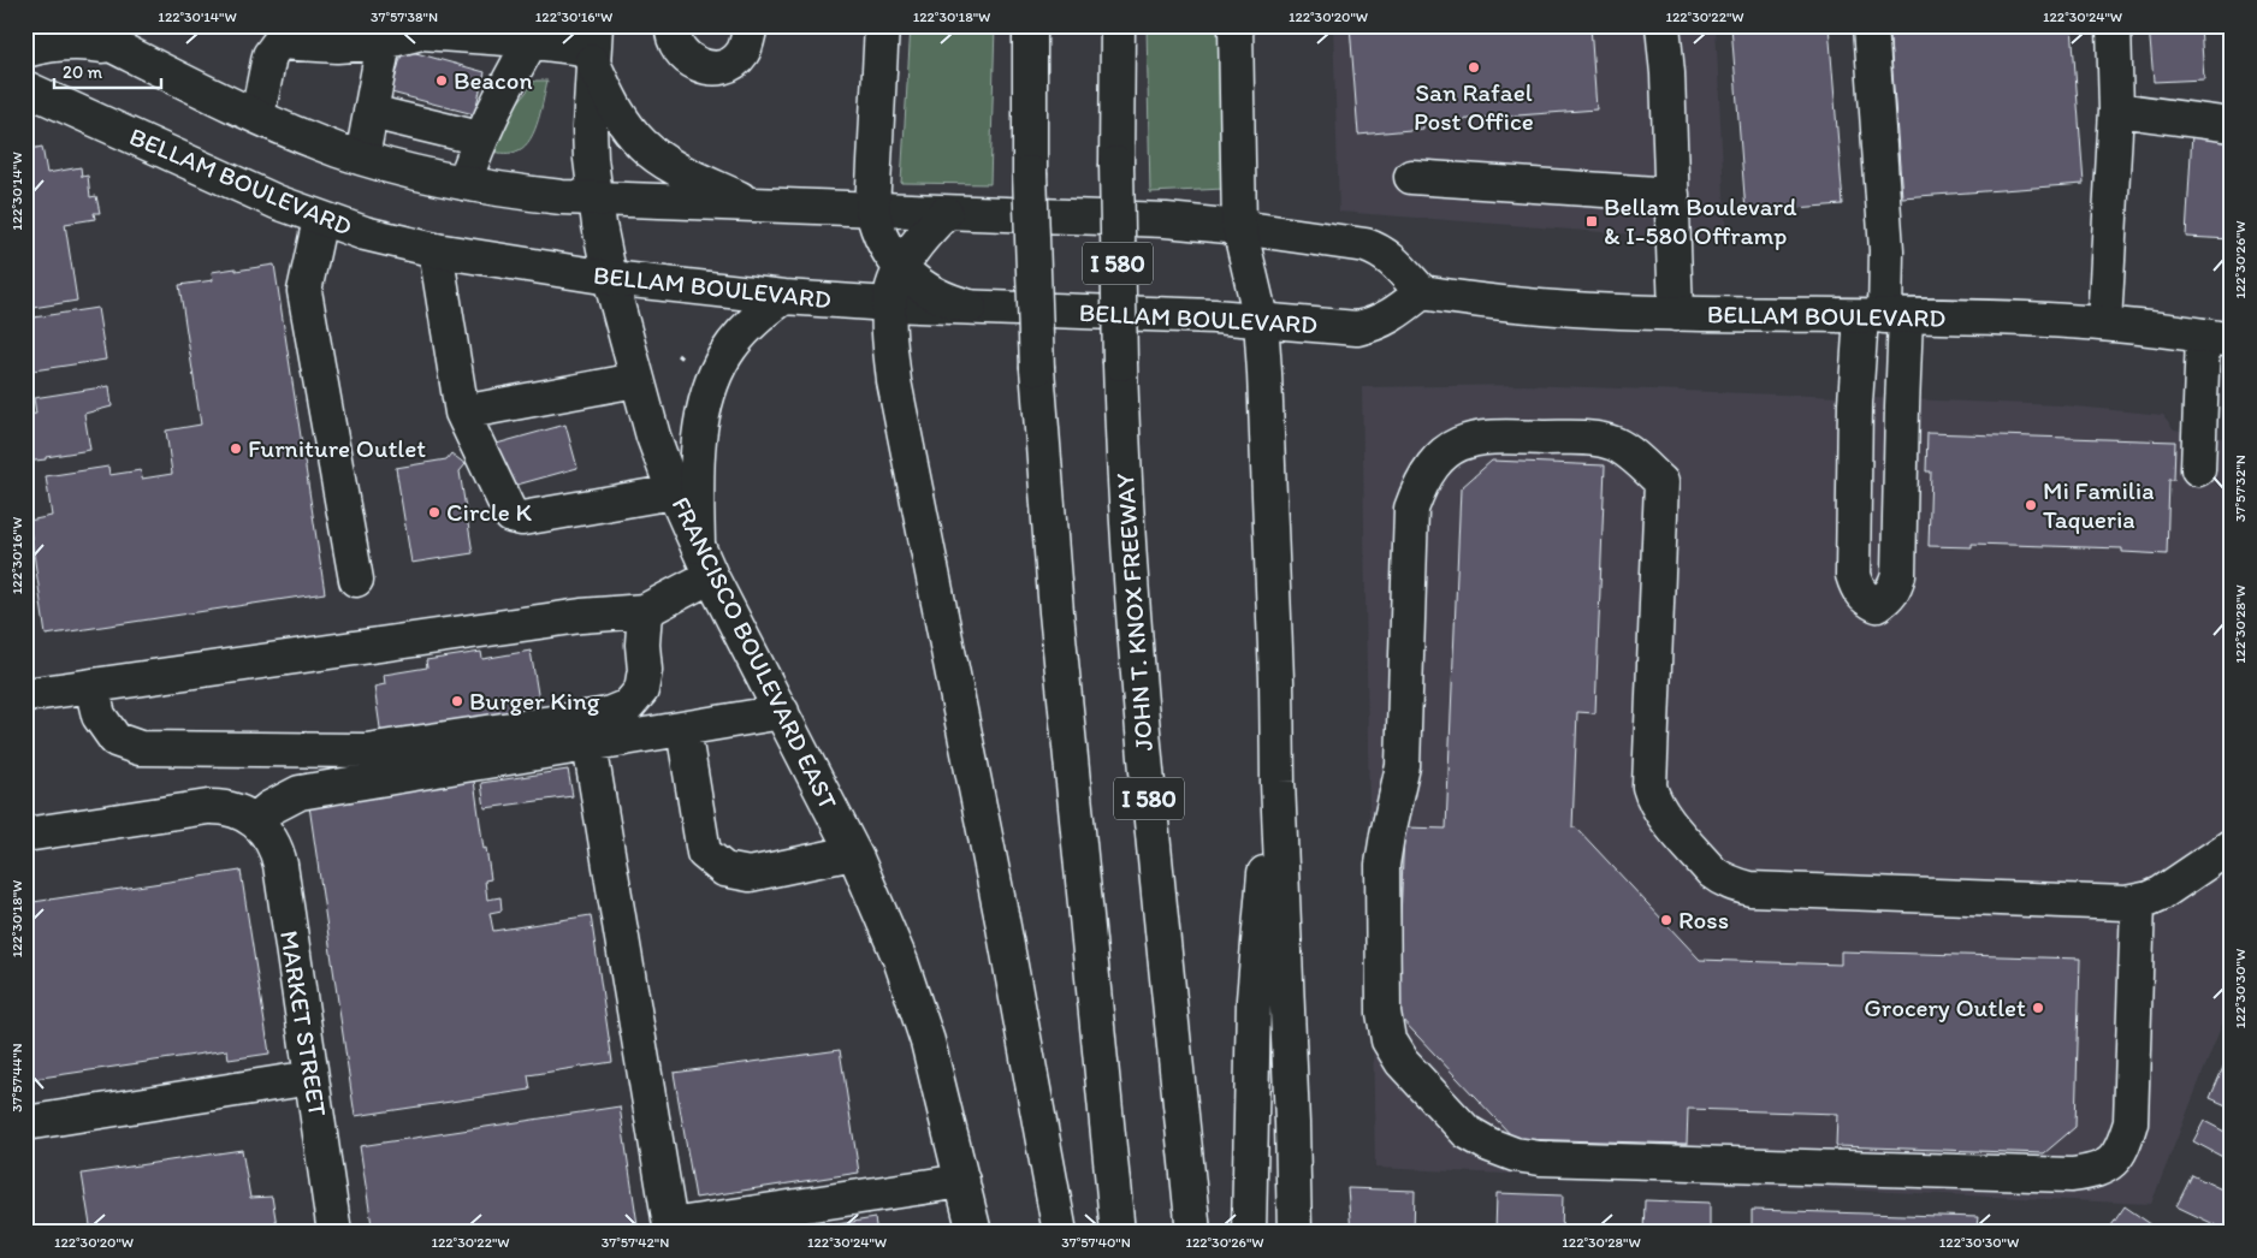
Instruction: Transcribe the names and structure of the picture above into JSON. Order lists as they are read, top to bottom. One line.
{"streets":{"main road":["BELLAM BOULEVARD","I 580","JOHN T. KNOX FREEWAY","FRANCISCO BOULEVARD EAST","MARKET STREET"]},"crossings":[["BELLAM BOULEVARD","FRANCISCO BOULEVARD EAST"]],"places":{"other":["San Rafael Post Office","Beacon","Furniture Outlet","Mi Familia Taqueria","Circle K","Burger King","Ross","Grocery Outlet"],"transit":["Bellam Boulevard & I-580 Offramp"]},"scale_bar":"20 m","coordinates":["122°30'14\"W","37°57'38\"N","122°30'16\"W","122°30'18\"W","122°30'20\"W","122°30'22\"W","122°30'24\"W","122°30'26\"W","37°57'32\"N","122°30'28\"W","122°30'30\"W","37°57'44\"N","37°57'42\"N","37°57'40\"N"]}
